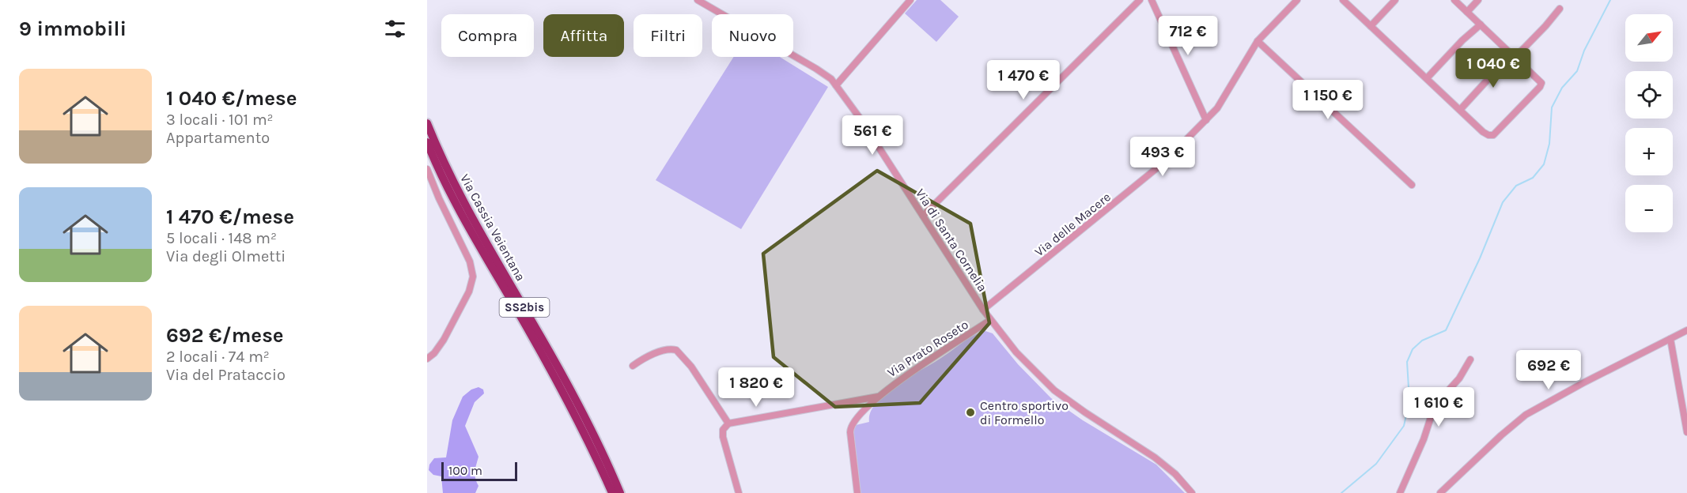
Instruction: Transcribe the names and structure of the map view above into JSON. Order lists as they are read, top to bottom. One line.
{"streets":{"highway":["Via Cassia Veientana","SS2bis"],"street":["Via delle Macere","Via di Santa Cornelia","Via Prato Roseto"]},"crossings":[["Via delle Macere","Via di Santa Cornelia"],["Via di Santa Cornelia","Via Prato Roseto"]],"places":["Centro sportivo di Formello"],"scale_bar":"100 m","north":"top right","page":{"heading":"9 immobili","map_buttons":["+","−"],"chip":["Compra","Affitta","Filtri","Nuovo"],"price":["712 €","1 040 €","1 470 €","1 150 €","561 €","493 €","692 €","1 820 €","1 610 €"],"list":[{"name":"1 040 €/mese","note":"3 locali · 101 m² · Appartamento"},{"name":"1 470 €/mese","note":"5 locali · 148 m² · Via degli Olmetti"},{"name":"692 €/mese","note":"2 locali · 74 m² · Via del Prataccio"}],"scale":"100 m"}}
